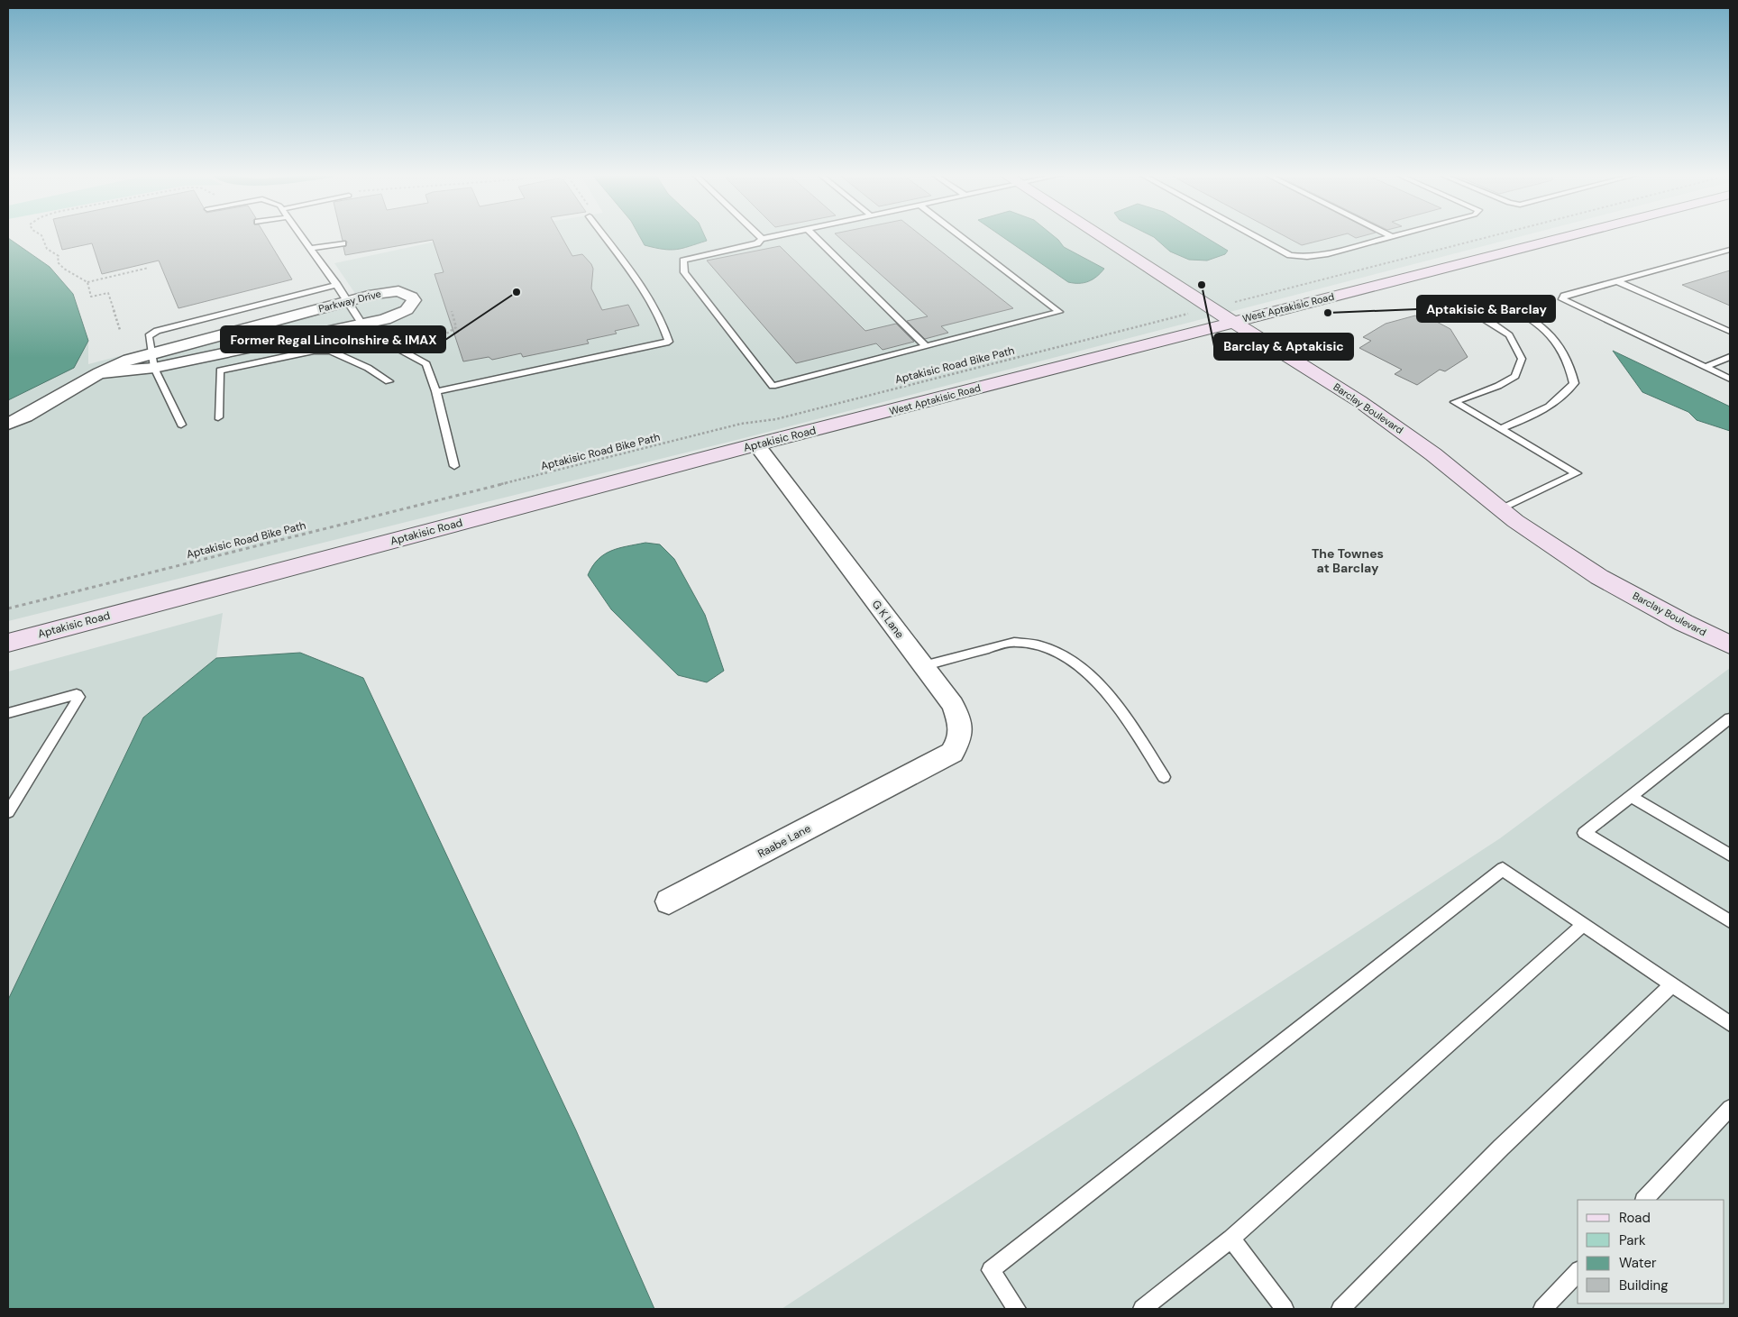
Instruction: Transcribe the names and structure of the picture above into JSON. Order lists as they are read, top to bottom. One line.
{"streets":{"main road":["West Aptakisic Road","Barclay Boulevard","Aptakisic Road"],"street":["Parkway Drive","G K Lane","Raabe Lane"],"path":["Aptakisic Road Bike Path"]},"crossings":[["West Aptakisic Road","Barclay Boulevard"],["West Aptakisic Road","Aptakisic Road"],["Aptakisic Road","G K Lane"],["G K Lane","Raabe Lane"]],"districts":["The Townes at Barclay"],"places":["Barclay & Aptakisic","Former Regal Lincolnshire & IMAX","Aptakisic & Barclay"],"legend":["Road","Park","Water","Building"]}
